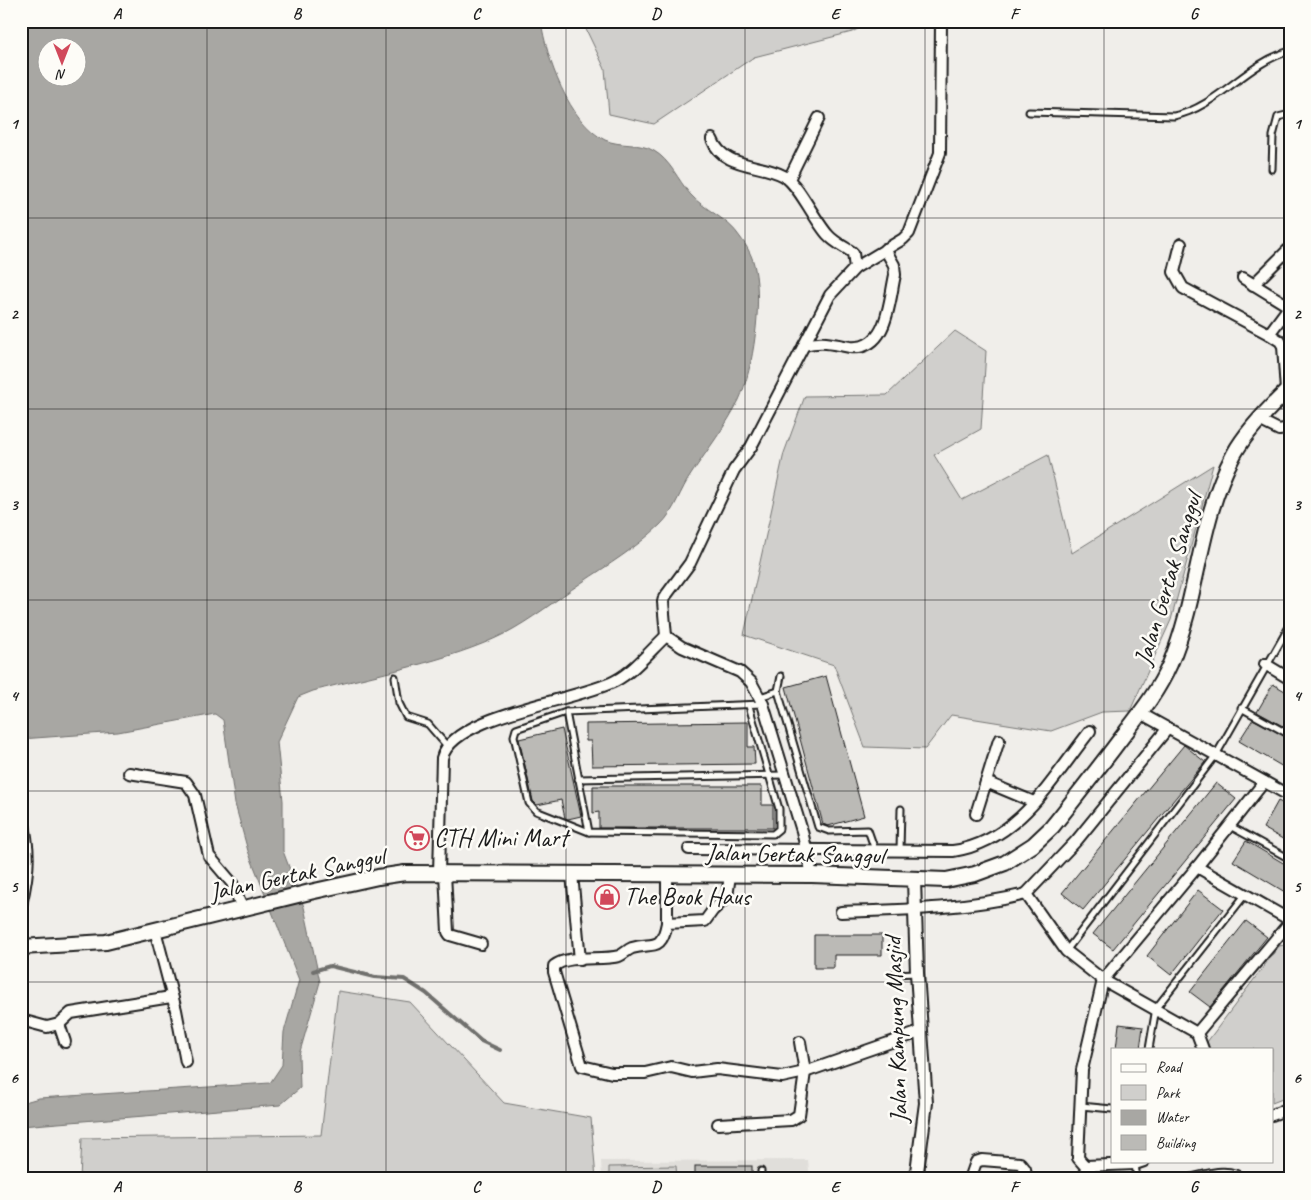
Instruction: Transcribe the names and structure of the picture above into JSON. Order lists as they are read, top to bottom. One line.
{"streets":{"main road":["Jalan Gertak Sanggul"],"street":["Jalan Kampung Masjid"]},"crossings":[["Jalan Gertak Sanggul","Jalan Kampung Masjid"]],"places":{"supermarket":["CTH Mini Mart"],"shop":["The Book Haus"]},"legend":["Road","Park","Water","Building"],"north":"bottom","grid":{"columns":["A","B","C","D","E","F","G"],"rows":["1","2","3","4","5","6"]}}
